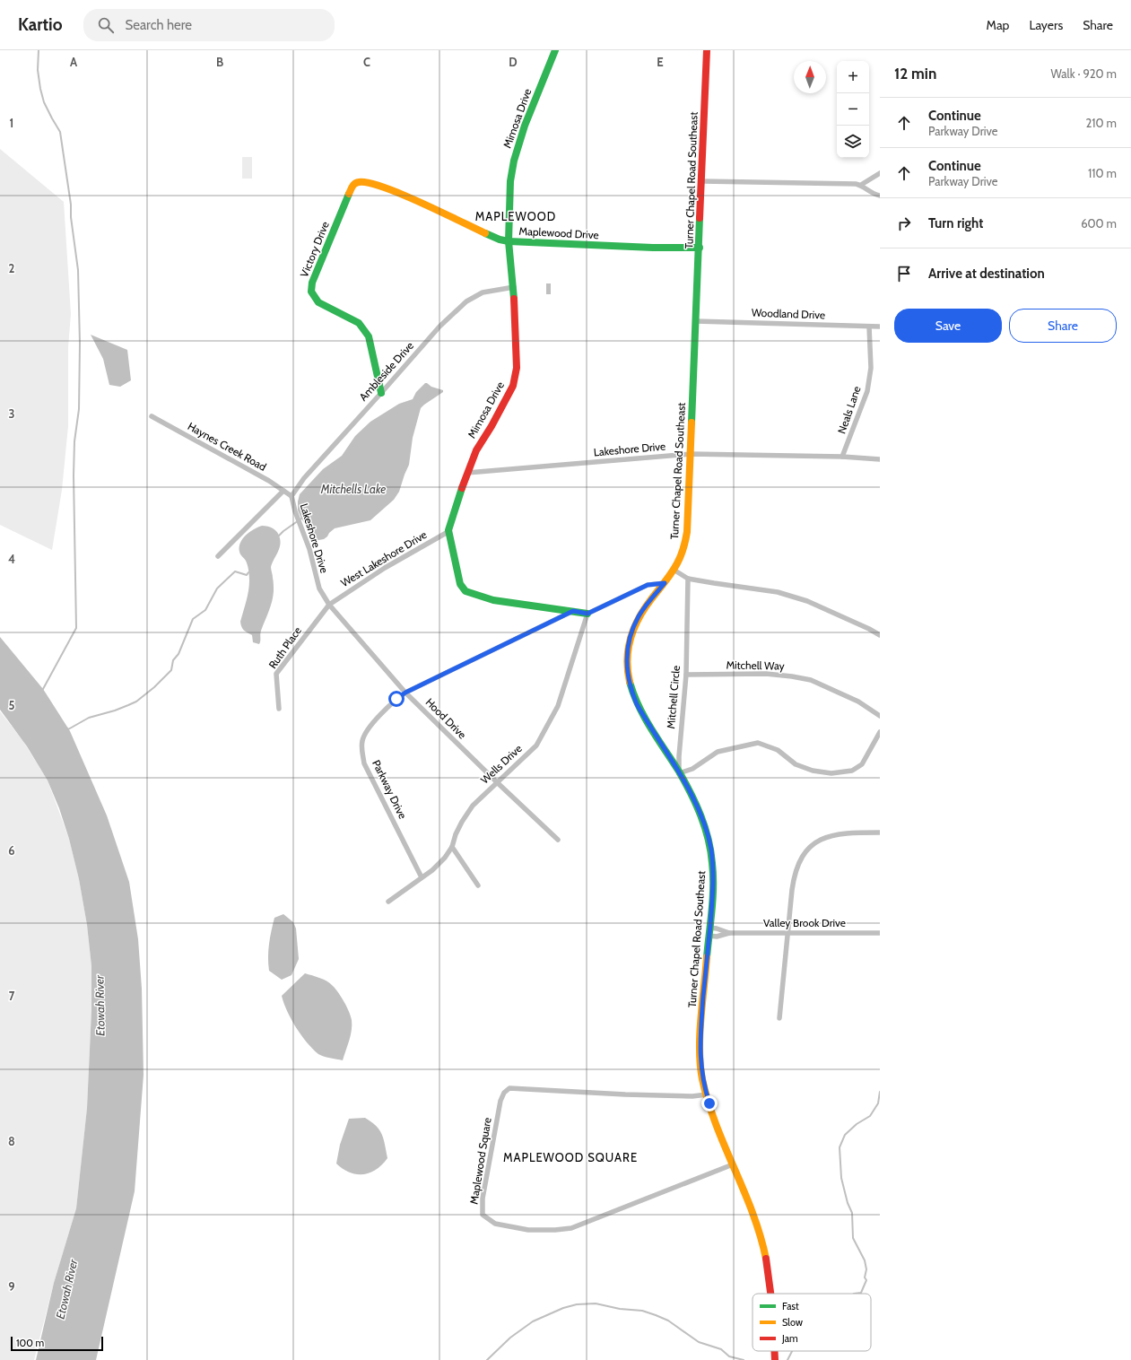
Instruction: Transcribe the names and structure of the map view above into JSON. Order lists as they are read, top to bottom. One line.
{"streets":{"street":["Mimosa Drive","Turner Chapel Road Southeast","Maplewood Drive","Victory Drive","Woodland Drive","Ambleside Drive","Neals Lane","Haynes Creek Road","Lakeshore Drive","West Lakeshore Drive","Ruth Place","Mitchell Way","Mitchell Circle","Hood Drive","Wells Drive","Parkway Drive","Valley Brook Drive","Maplewood Square"]},"crossings":[["Mimosa Drive","Maplewood Drive"],["Mimosa Drive","Ambleside Drive"],["Mimosa Drive","Lakeshore Drive"],["Mimosa Drive","West Lakeshore Drive"],["Mimosa Drive","Wells Drive"],["Mimosa Drive","Parkway Drive"],["Turner Chapel Road Southeast","Maplewood Drive"],["Turner Chapel Road Southeast","Woodland Drive"],["Turner Chapel Road Southeast","Lakeshore Drive"],["Turner Chapel Road Southeast","Mitchell Circle"],["Turner Chapel Road Southeast","Valley Brook Drive"],["Turner Chapel Road Southeast","Maplewood Square"],["Maplewood Drive","Victory Drive"],["Victory Drive","Ambleside Drive"],["Woodland Drive","Neals Lane"],["Ambleside Drive","Haynes Creek Road"],["Ambleside Drive","Lakeshore Drive"],["Neals Lane","Lakeshore Drive"],["Haynes Creek Road","Lakeshore Drive"],["Lakeshore Drive","West Lakeshore Drive"],["Lakeshore Drive","Ruth Place"],["Lakeshore Drive","Hood Drive"],["West Lakeshore Drive","Ruth Place"],["West Lakeshore Drive","Hood Drive"],["Ruth Place","Hood Drive"],["Mitchell Way","Mitchell Circle"],["Hood Drive","Wells Drive"],["Hood Drive","Parkway Drive"],["Wells Drive","Parkway Drive"]],"districts":["MAPLEWOOD","MAPLEWOOD SQUARE"],"water":["Mitchells Lake","Etowah River"],"legend":["Fast","Slow","Jam"],"scale_bar":"100 m","north":"top","page":{"header":"Kartio","search":"Search here","nav":["Map","Layers","Share"],"heading":["12 min","Walk · 920 m"],"map_buttons":["+","−"],"list":[["Continue","Parkway Drive","210 m"],["Continue","Parkway Drive","110 m"],["Turn right","600 m"],"Arrive at destination"],"buttons":["Save","Share"],"scale":"100 m"},"grid":{"columns":["A","B","C","D","E"],"rows":["1","2","3","4","5","6","7","8","9"]}}
